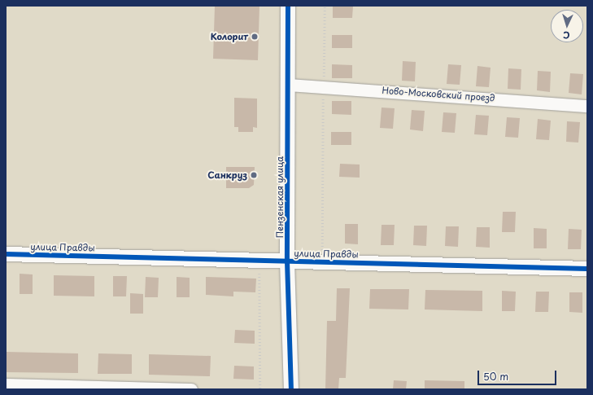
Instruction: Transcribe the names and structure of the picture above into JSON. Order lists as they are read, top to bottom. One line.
{"streets":{"street":["Ново-Московский проезд","Пензенская улица","улица Правды"]},"crossings":[["Ново-Московский проезд","Пензенская улица"],["Пензенская улица","улица Правды"]],"places":["Колорит","Санкруз"],"scale_bar":"50 m","north":"bottom"}
